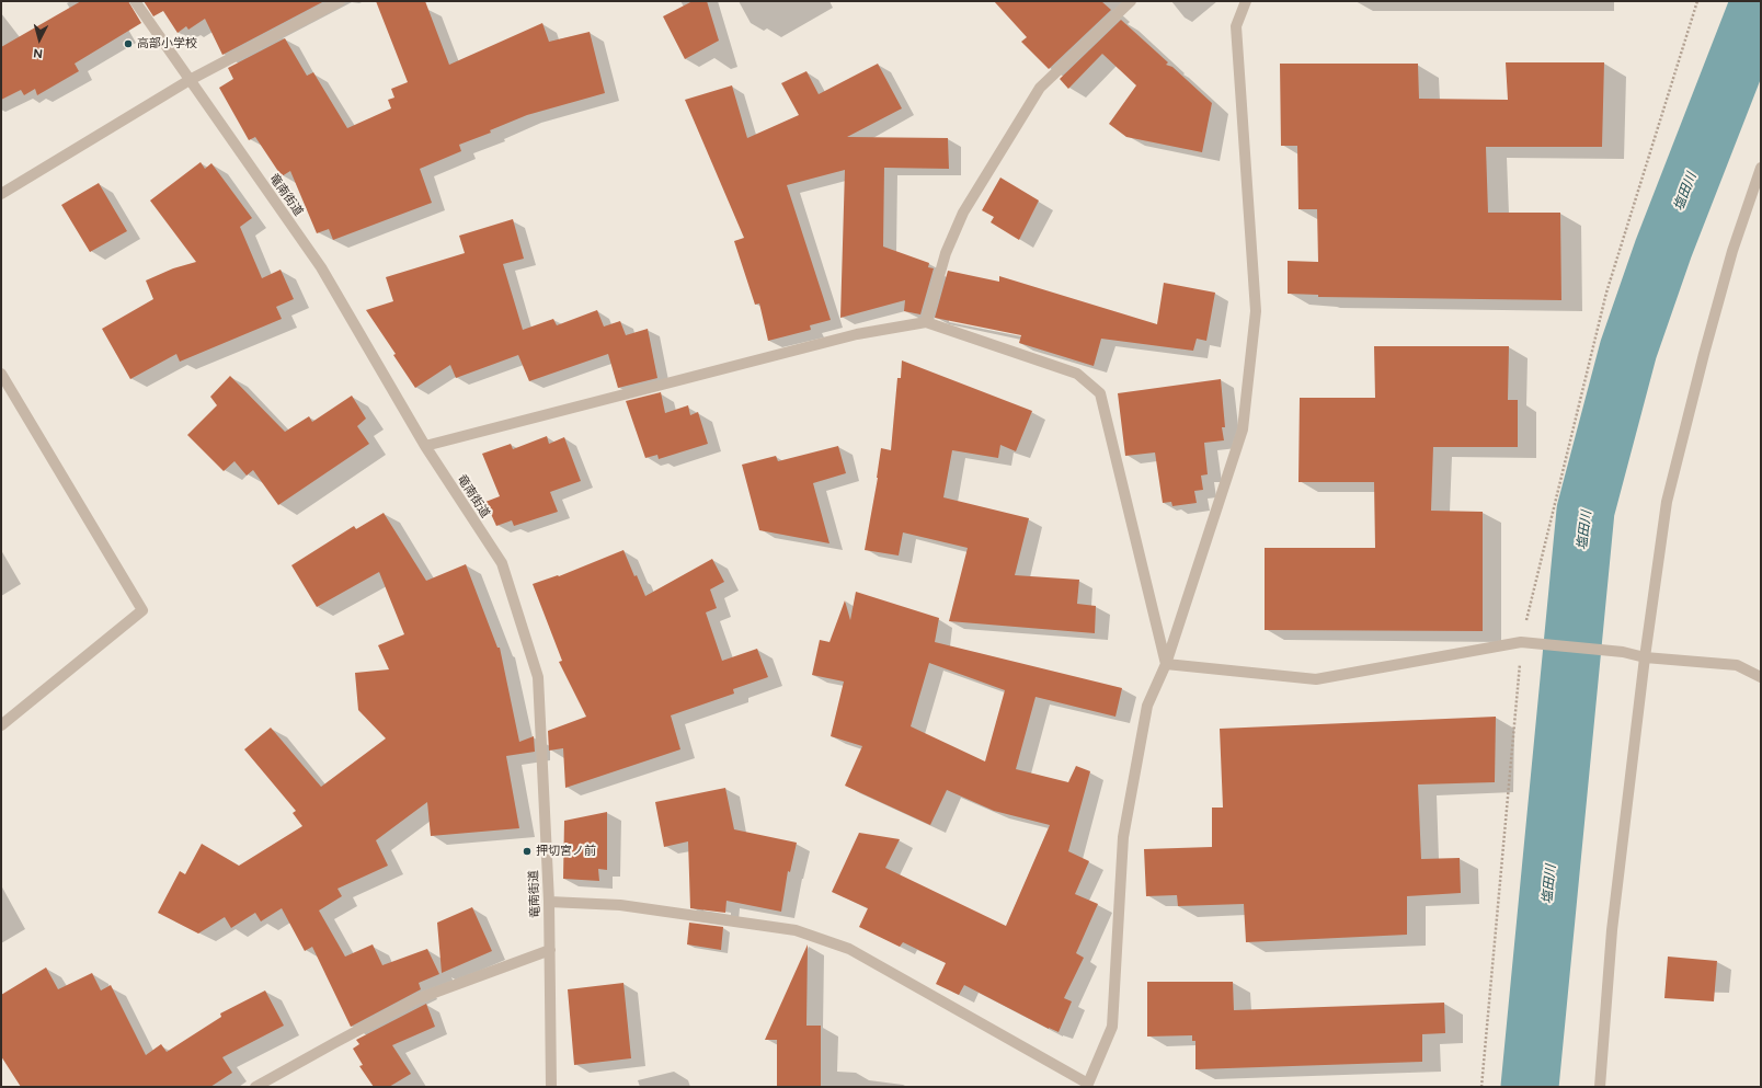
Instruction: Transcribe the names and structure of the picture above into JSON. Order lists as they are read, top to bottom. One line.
{"streets":{"street":["竜南街道"]},"water":["塩田川"],"places":["高部小学校","押切宮ノ前"],"north":"bottom"}
